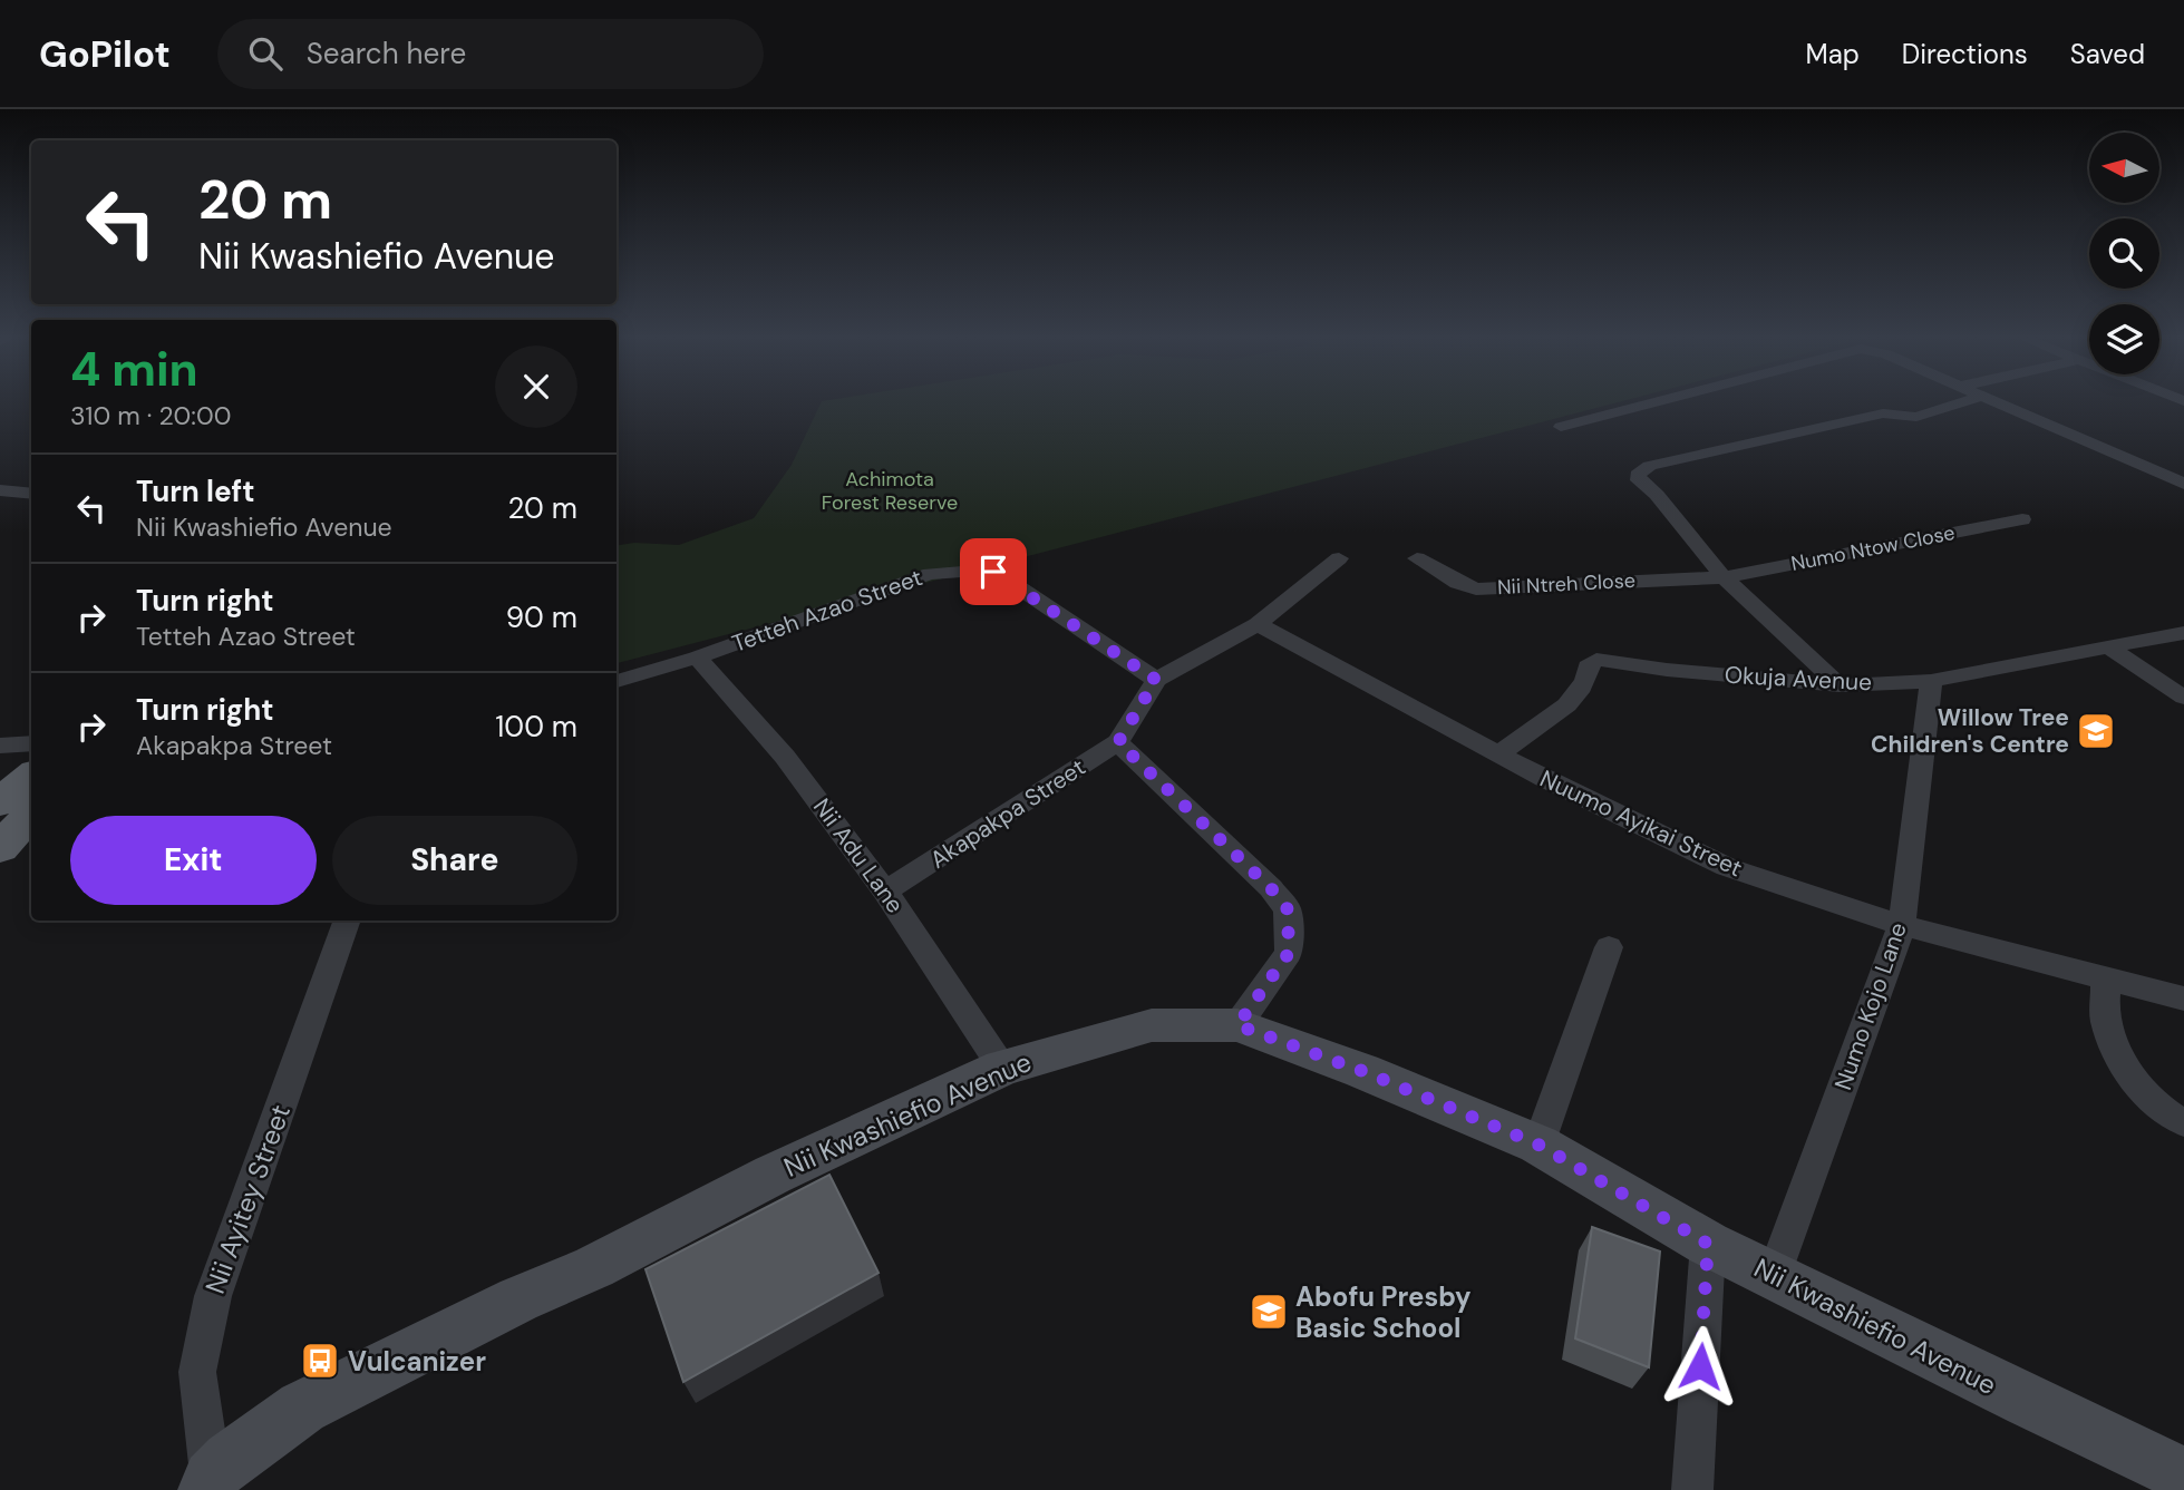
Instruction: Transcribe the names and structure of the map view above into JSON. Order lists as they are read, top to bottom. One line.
{"streets":{"street":["Numo Ntow Close","Nii Ntreh Close","Tetteh Azao Street","Okuja Avenue","Akapakpa Street","Nuumo Ayikai Street","Nii Adu Lane","Numo Kojo Lane","Nii Kwashiefio Avenue","Nii Ayitey Street"]},"crossings":[["Numo Ntow Close","Nii Ntreh Close"],["Tetteh Azao Street","Akapakpa Street"],["Tetteh Azao Street","Nii Adu Lane"],["Okuja Avenue","Nuumo Ayikai Street"],["Okuja Avenue","Numo Kojo Lane"],["Akapakpa Street","Nuumo Ayikai Street"],["Akapakpa Street","Nii Adu Lane"],["Nuumo Ayikai Street","Numo Kojo Lane"],["Nii Adu Lane","Nii Kwashiefio Avenue"],["Numo Kojo Lane","Nii Kwashiefio Avenue"],["Nii Kwashiefio Avenue","Nii Ayitey Street"]],"parks":["Achimota Forest Reserve"],"places":{"school or university":["Willow Tree Children's Centre","Abofu Presby Basic School"],"bus stop":["Vulcanizer"]},"north":"left","page":{"header":"GoPilot","search":"Search here","nav":["Map","Directions","Saved"],"turn":["20 m","Nii Kwashiefio Avenue"],"heading":["4 min","310 m · 20:00"],"list":[{"name":"Turn left","note":"Nii Kwashiefio Avenue","value":"20 m"},{"name":"Turn right","note":"Tetteh Azao Street","value":"90 m"},{"name":"Turn right","note":"Akapakpa Street","value":"100 m"}],"buttons":["Exit","Share"]}}
